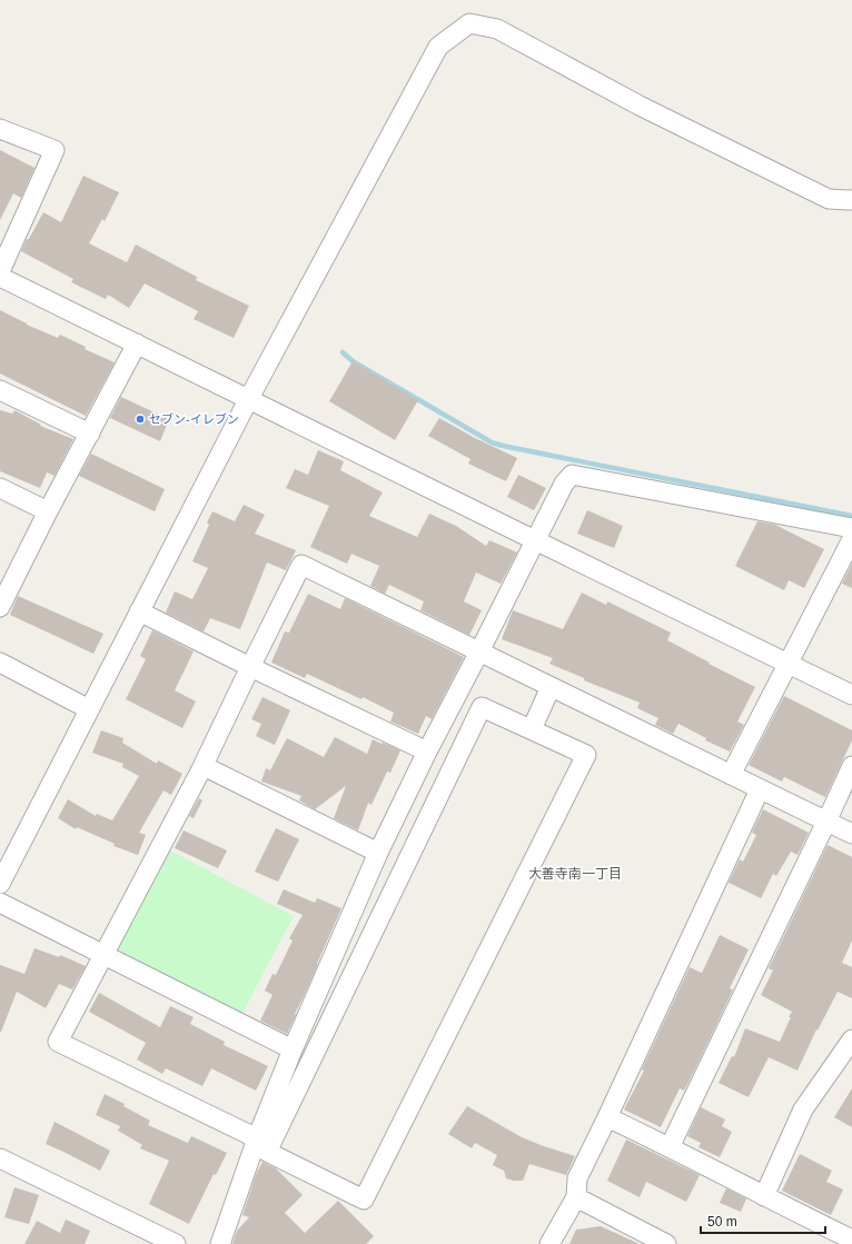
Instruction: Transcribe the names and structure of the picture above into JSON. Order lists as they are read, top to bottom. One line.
{"districts":["大善寺南一丁目"],"places":["セブン-イレブン"],"scale_bar":"50 m"}
